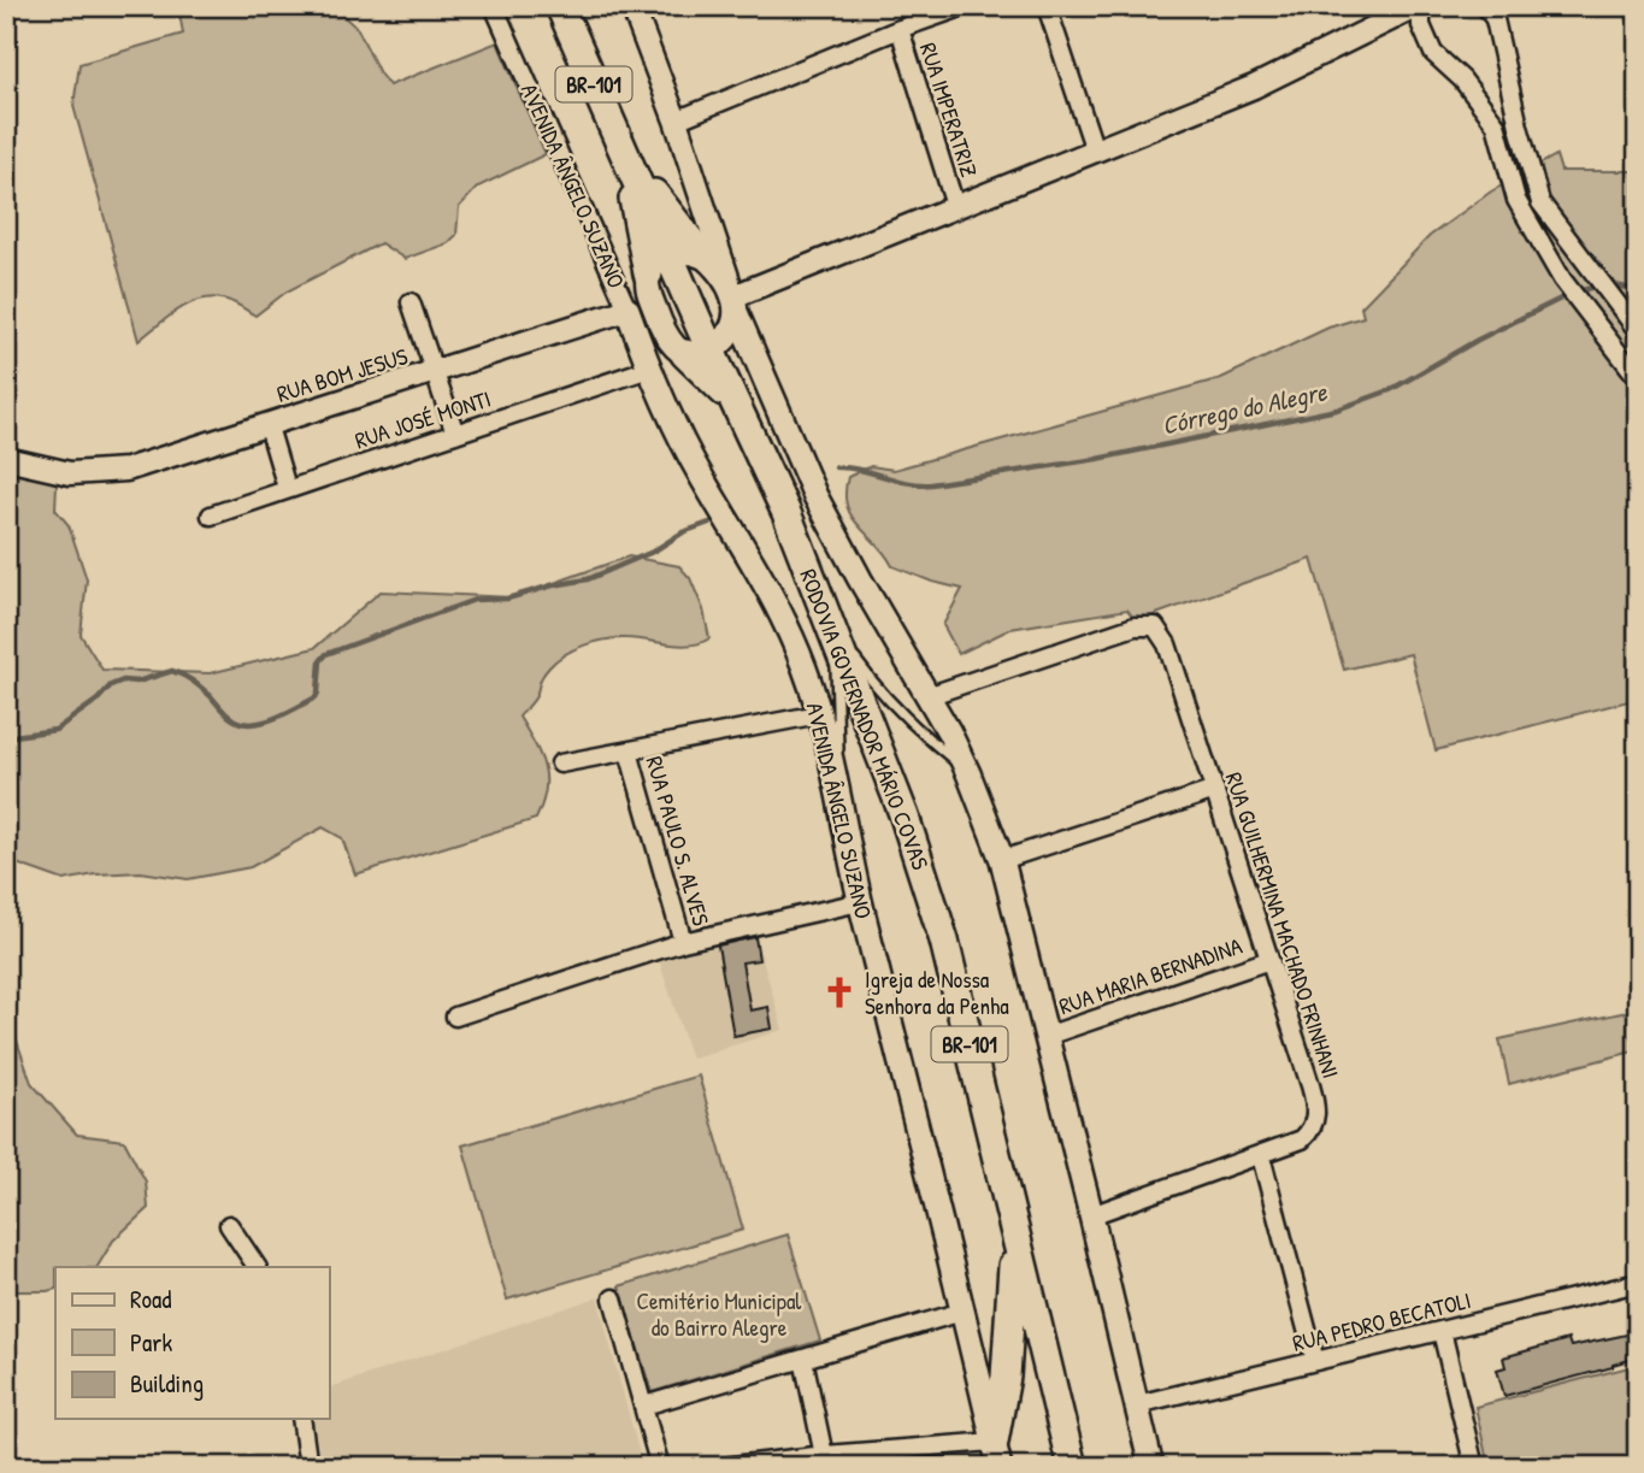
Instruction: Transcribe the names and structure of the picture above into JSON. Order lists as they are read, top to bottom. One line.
{"streets":{"highway":["BR-101","RODOVIA GOVERNADOR MÁRIO COVAS"],"main road":["AVENIDA ÂNGELO SUZANO"],"street":["RUA IMPERATRIZ","RUA BOM JESUS","RUA JOSÉ MONTI","RUA PAULO S. ALVES","RUA GUILHERMINA MACHADO FRINHANI","RUA MARIA BERNADINA","RUA PEDRO BECATOLI"]},"crossings":[["AVENIDA ÂNGELO SUZANO","RUA BOM JESUS"],["AVENIDA ÂNGELO SUZANO","RUA JOSÉ MONTI"],["RUA GUILHERMINA MACHADO FRINHANI","RUA MARIA BERNADINA"]],"water":["Córrego do Alegre"],"parks":["Cemitério Municipal do Bairro Alegre"],"places":{"church":["Igreja de Nossa Senhora da Penha"]},"legend":["Road","Park","Building"]}
